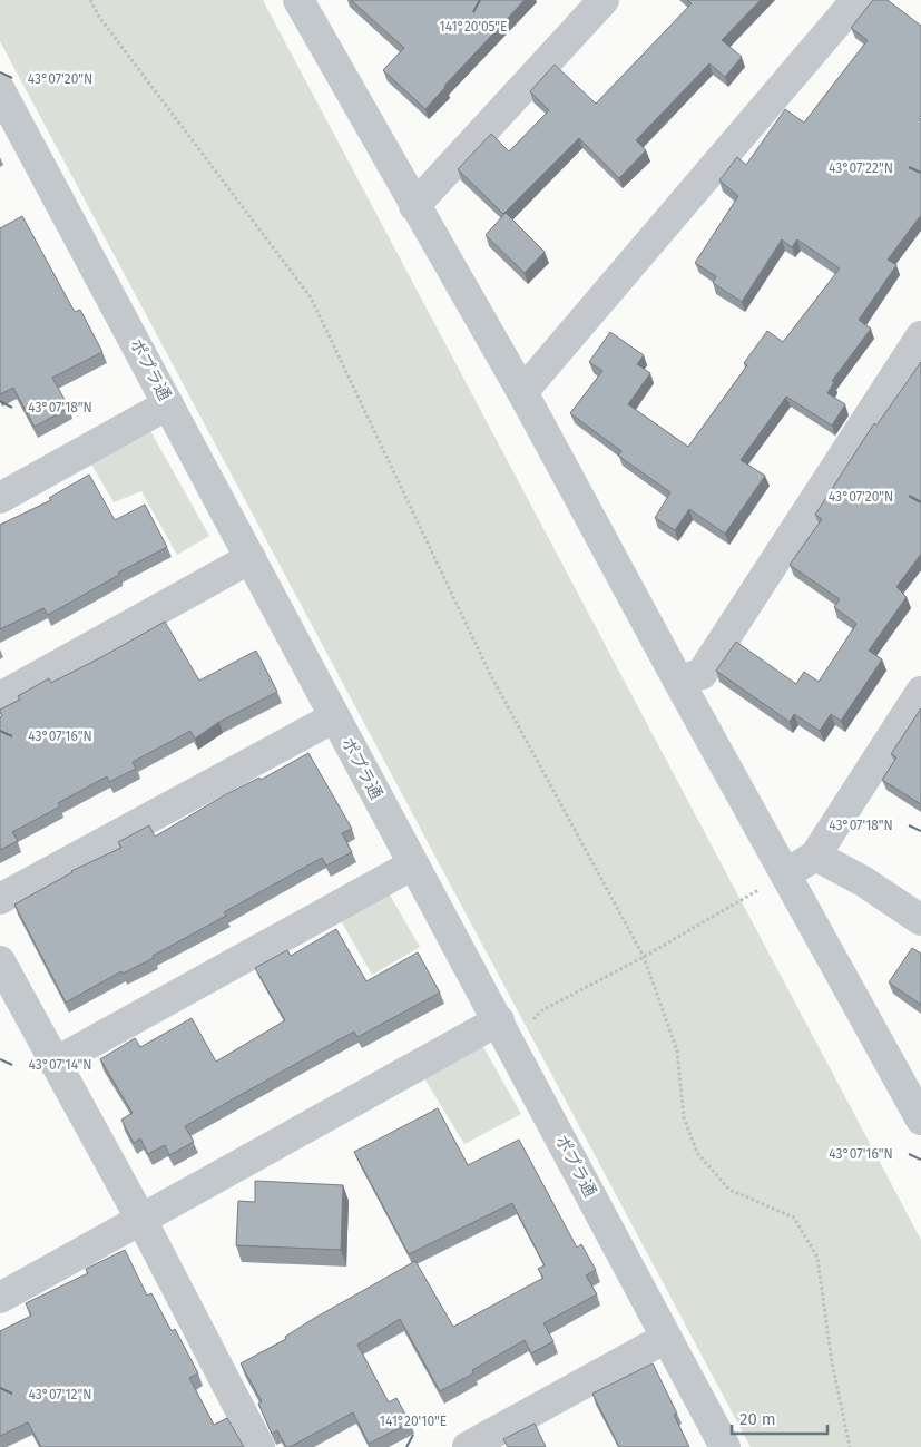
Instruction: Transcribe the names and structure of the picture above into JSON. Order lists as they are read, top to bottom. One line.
{"streets":{"street":["ポプラ通"]},"scale_bar":"20 m","coordinates":["141°20'05\"E","43°07'20\"N","43°07'22\"N","43°07'18\"N","43°07'16\"N","43°07'14\"N","43°07'12\"N","141°20'10\"E"]}
